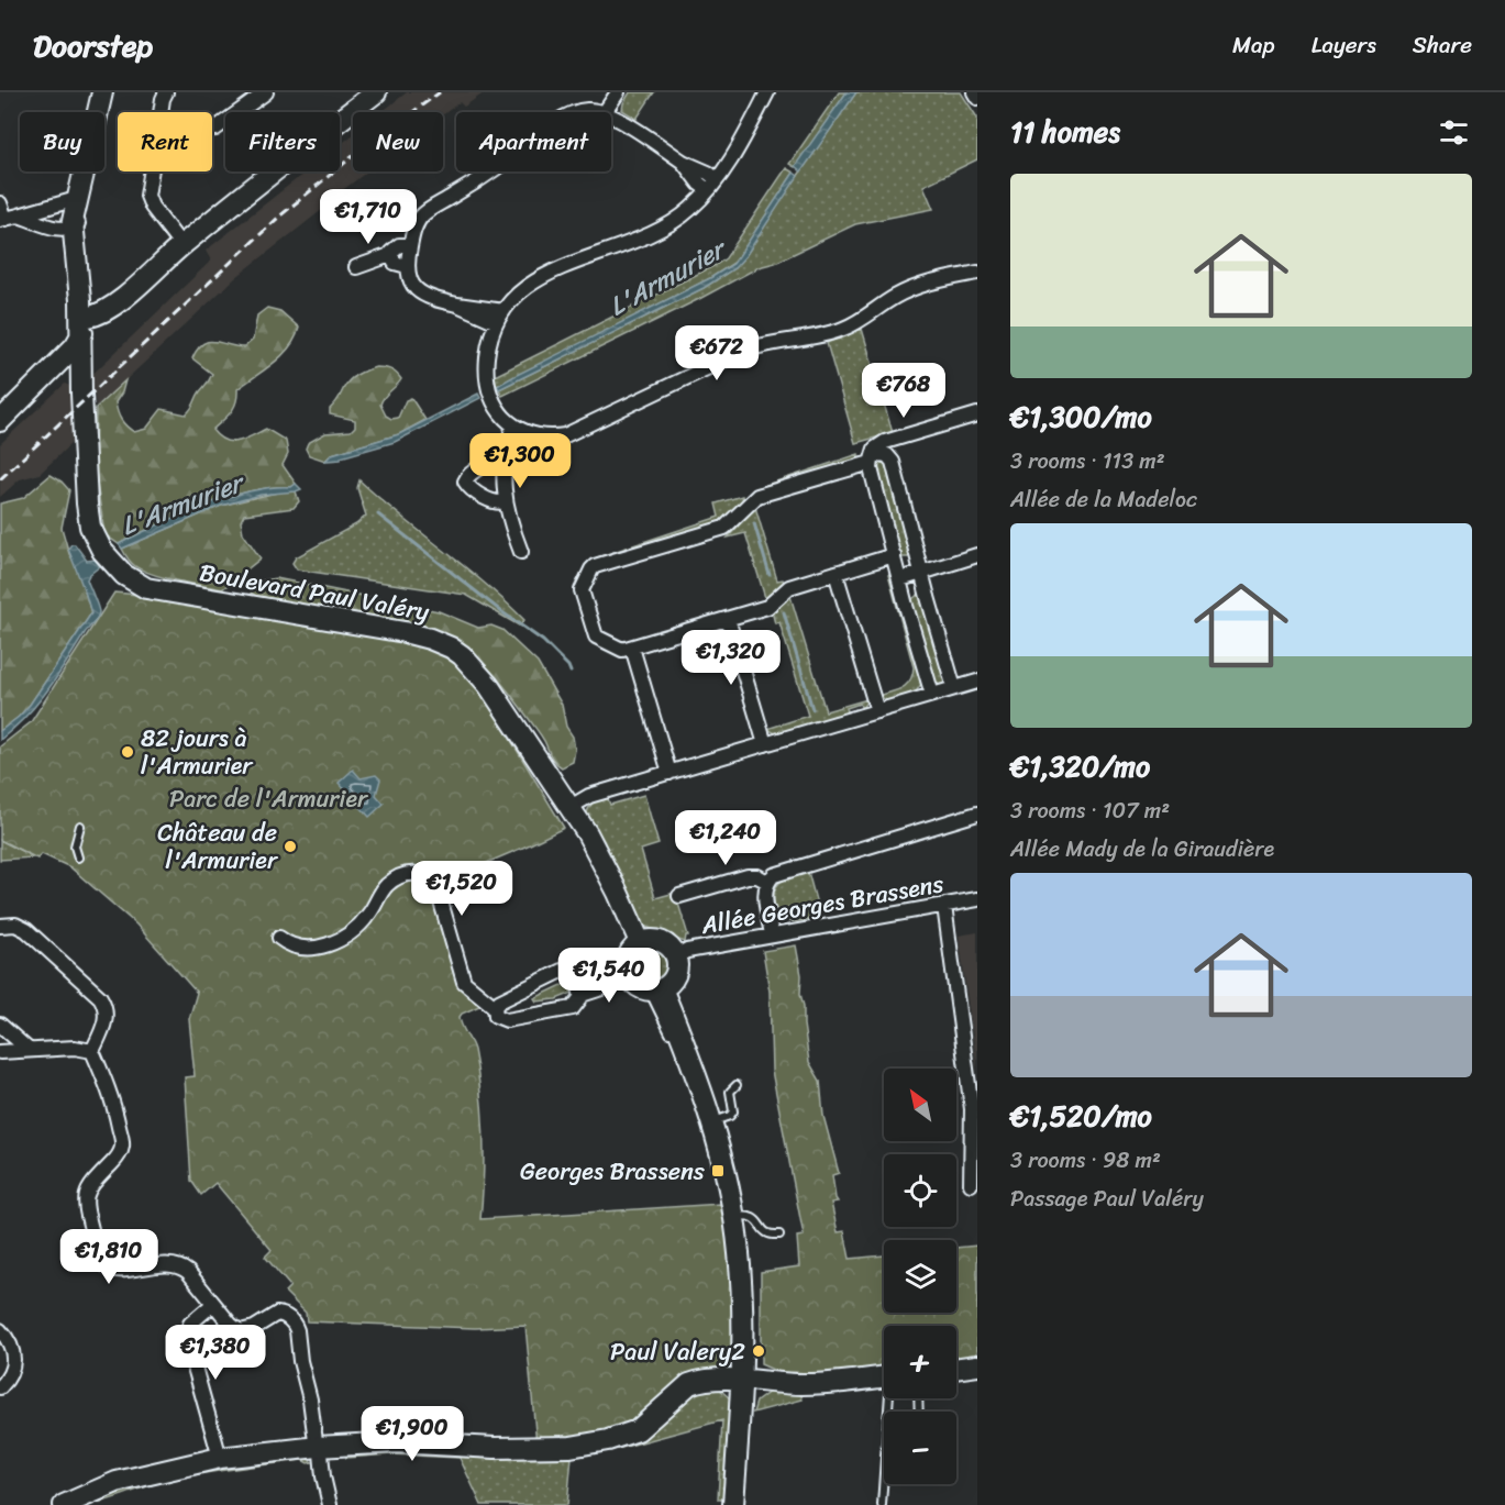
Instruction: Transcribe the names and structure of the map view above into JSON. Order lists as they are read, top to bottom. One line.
{"streets":{"street":["Boulevard Paul Valéry","Allée Georges Brassens"]},"crossings":[["Boulevard Paul Valéry","Allée Georges Brassens"]],"water":["L'Armurier"],"parks":["Parc de l'Armurier"],"places":{"other":["82 jours à l'Armurier","Château de l'Armurier","Paul Valery2"],"transit":["Georges Brassens"]},"north":"top left","page":{"header":"Doorstep","nav":["Map","Layers","Share"],"heading":"11 homes","chip":["Buy","Rent","Filters","New","Apartment"],"list":[{"name":"€1,300/mo","note":"3 rooms · 113 m² · Allée de la Madeloc"},{"name":"€1,320/mo","note":"3 rooms · 107 m² · Allée Mady de la Giraudière"},{"name":"€1,520/mo","note":"3 rooms · 98 m² · Passage Paul Valéry"}],"price":["€1,710","€672","€768","€1,300","€1,320","€1,240","€1,520","€1,540","€1,810","€1,380","€1,900"],"map_buttons":["+","−"]}}
